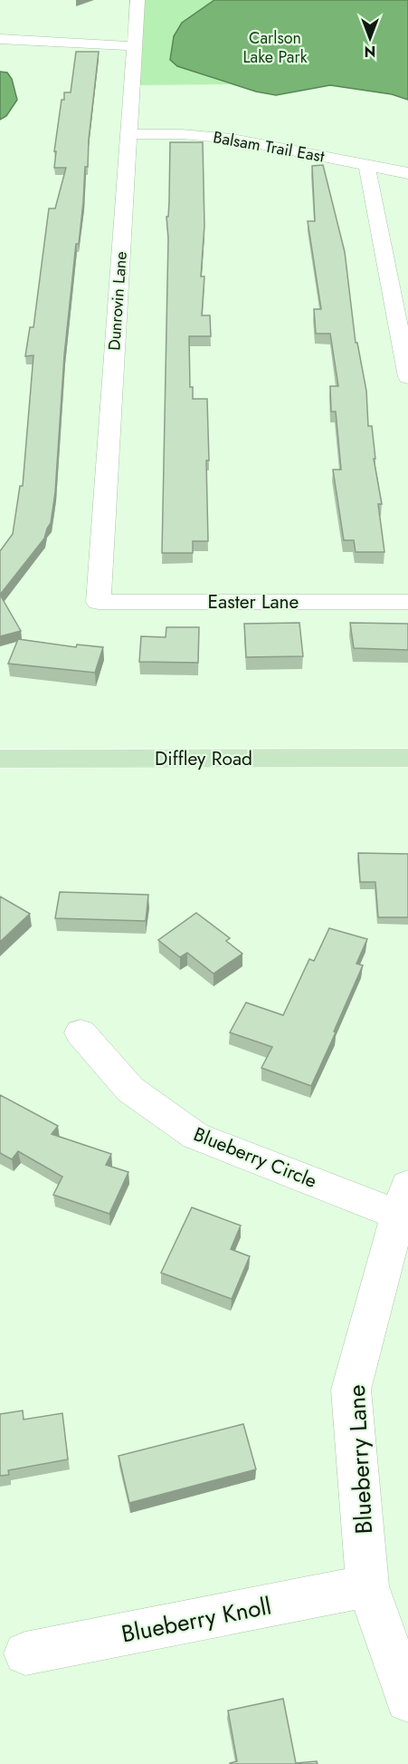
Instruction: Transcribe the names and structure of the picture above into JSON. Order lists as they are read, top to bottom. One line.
{"streets":{"main road":["Diffley Road"],"street":["Balsam Trail East","Dunrovin Lane","Easter Lane","Blueberry Circle","Blueberry Lane","Blueberry Knoll"]},"crossings":[["Balsam Trail East","Dunrovin Lane"],["Dunrovin Lane","Easter Lane"],["Blueberry Circle","Blueberry Lane"],["Blueberry Lane","Blueberry Knoll"]],"parks":["Carlson Lake Park"],"north":"bottom"}
